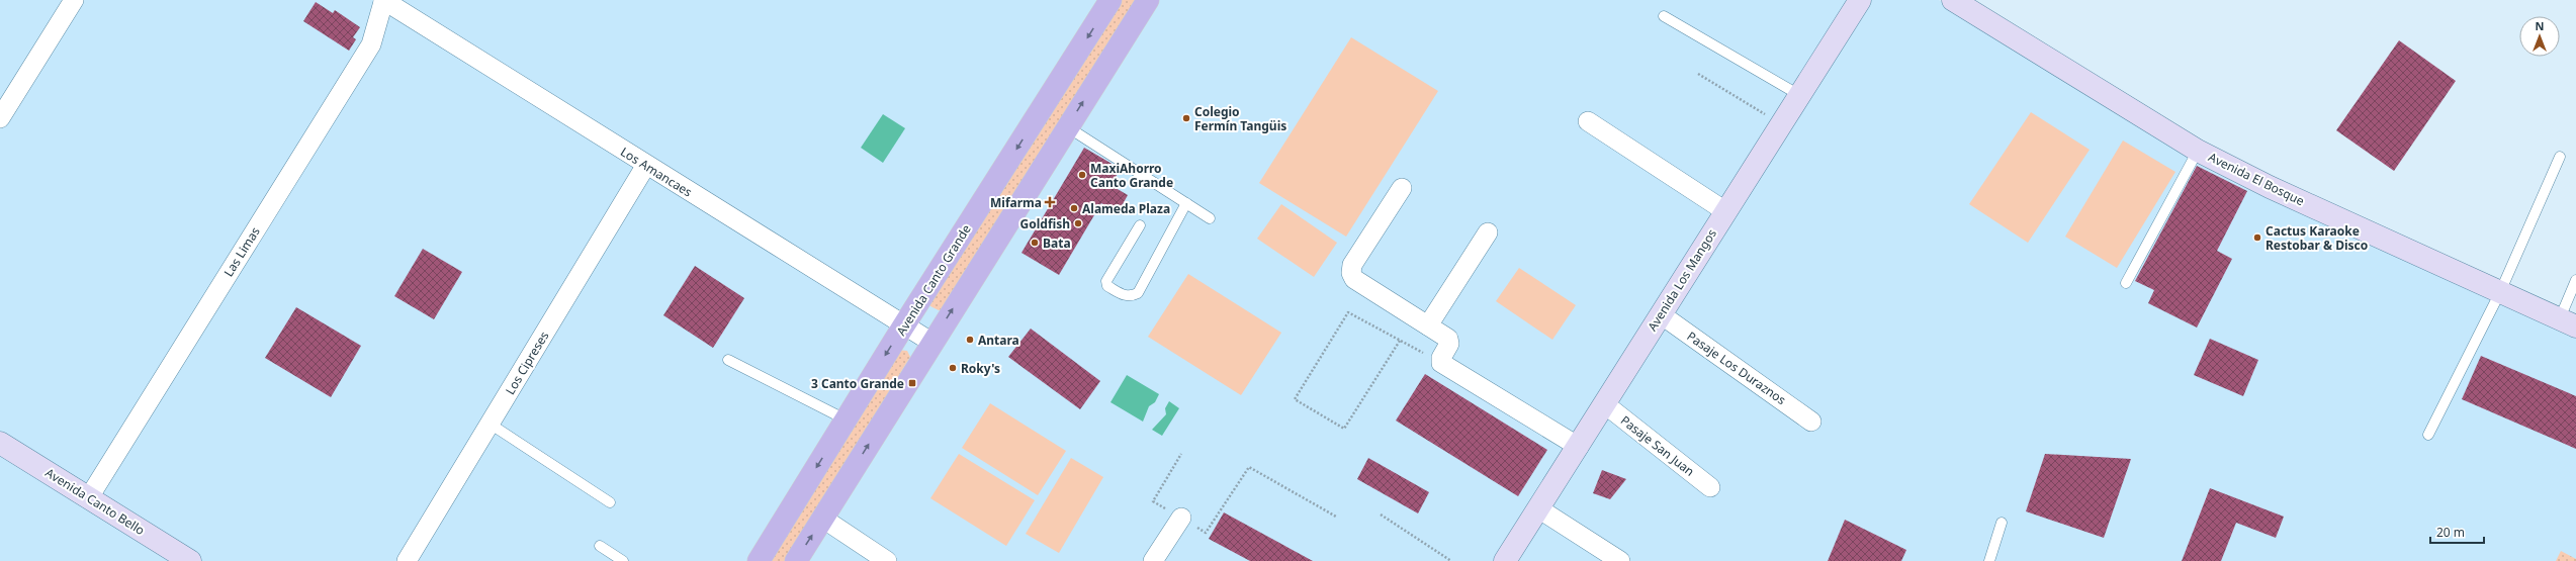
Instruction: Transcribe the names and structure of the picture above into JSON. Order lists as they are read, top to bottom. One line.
{"streets":{"main road":["Avenida Canto Grande"],"street":["Los Amancaes","Avenida El Bosque","Las Limas","Avenida Los Mangos","Los Cipreses","Pasaje Los Duraznos","Pasaje San Juan","Avenida Canto Bello"]},"crossings":[["Los Amancaes","Las Limas"],["Los Amancaes","Avenida Canto Grande"],["Los Amancaes","Los Cipreses"],["Las Limas","Avenida Canto Bello"],["Avenida Los Mangos","Pasaje Los Duraznos"],["Avenida Los Mangos","Pasaje San Juan"]],"places":{"other":["Colegio Fermín Tangüis","MaxiAhorro Canto Grande","Alameda Plaza","Goldfish","Cactus Karaoke Restobar & Disco","Bata","Antara","Roky's"],"health":["Mifarma"],"transit":["3 Canto Grande"]},"scale_bar":"20 m","north":"top"}
